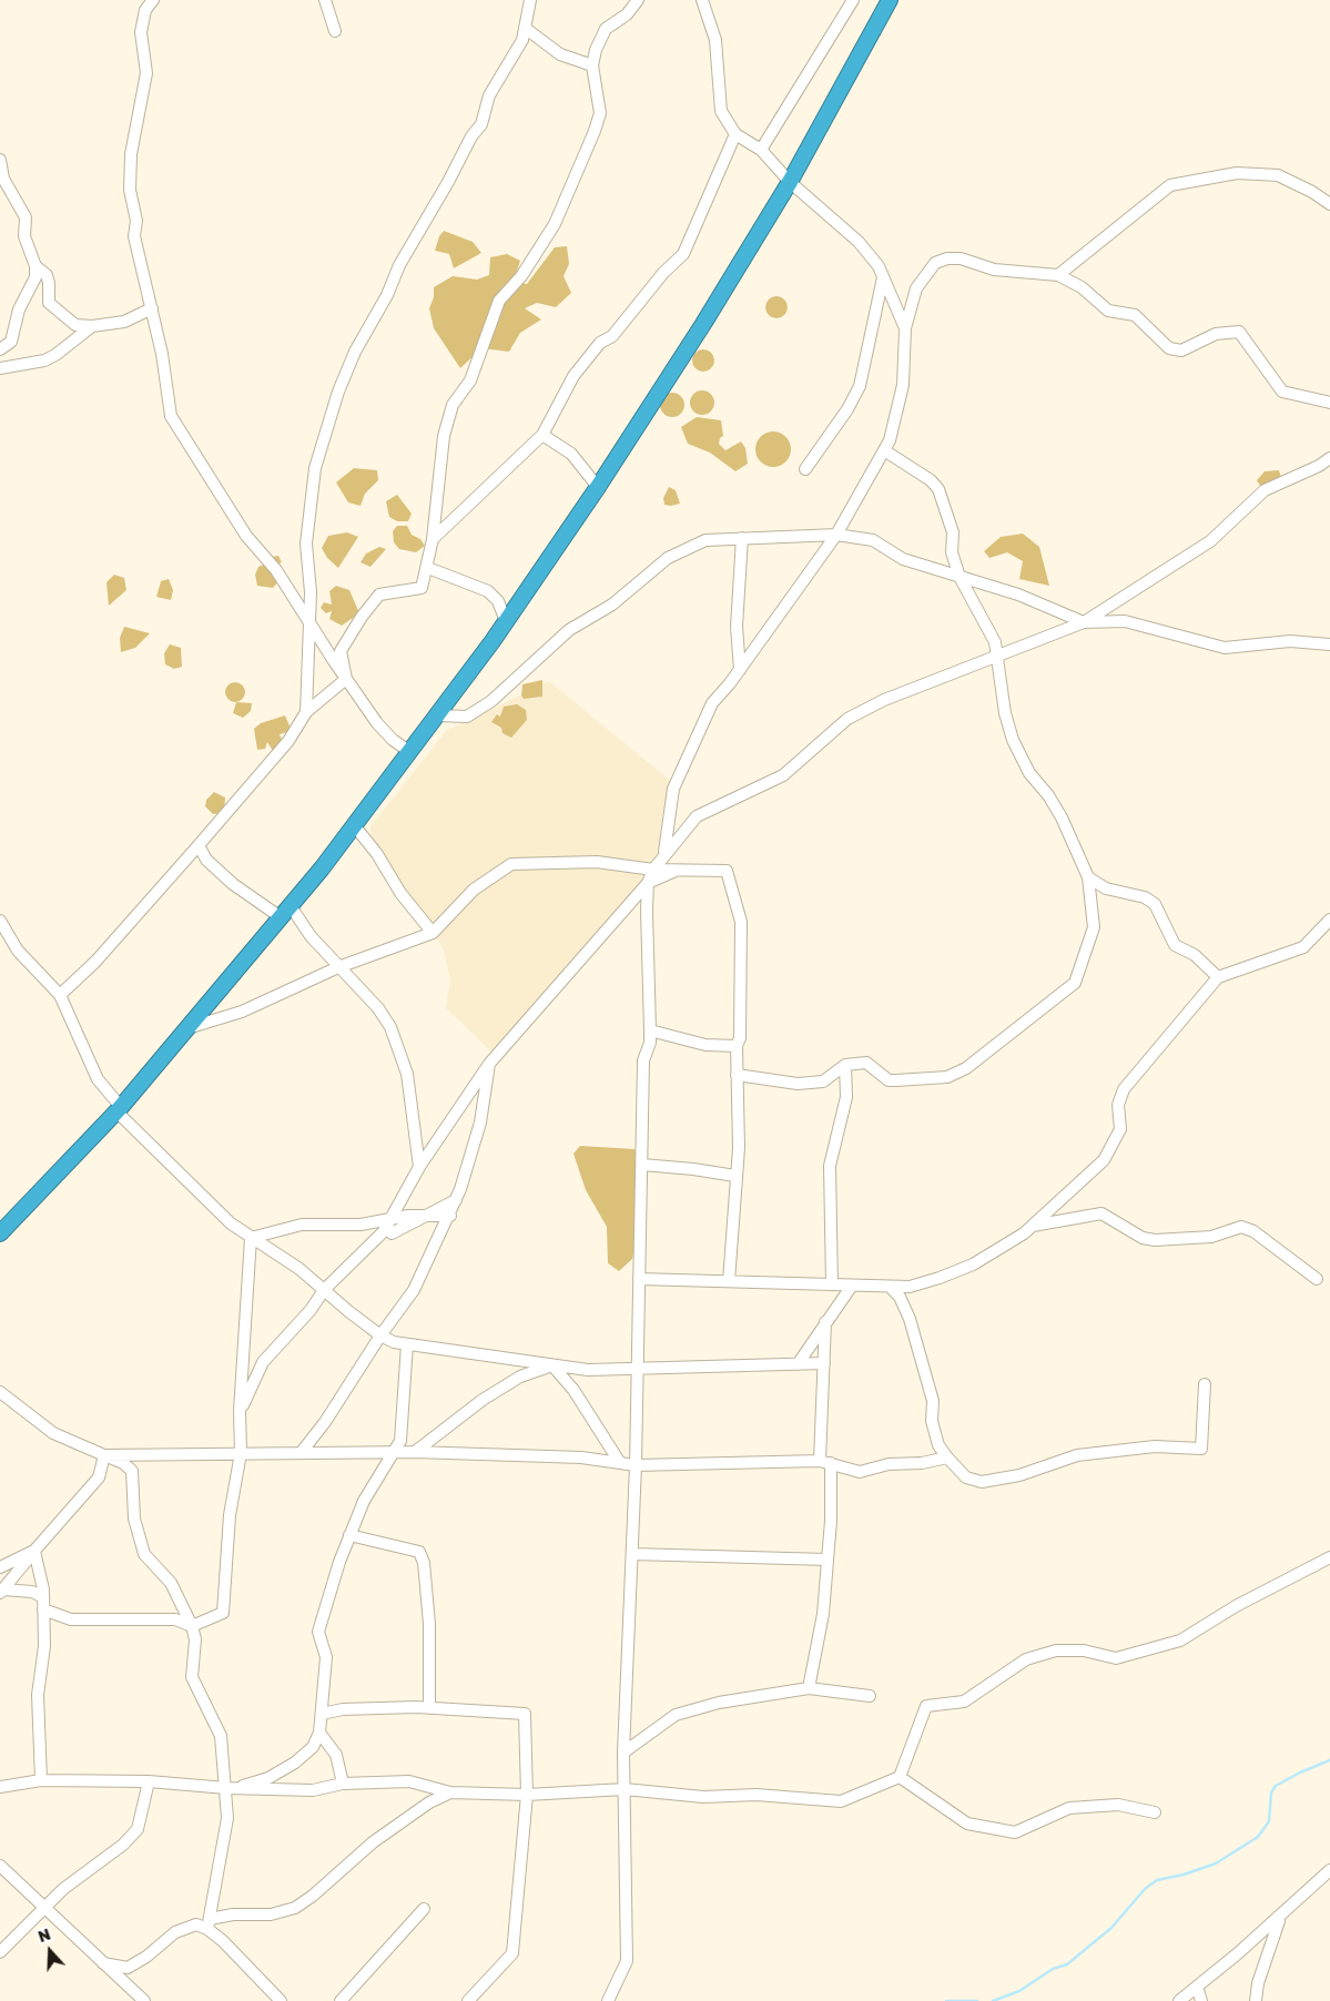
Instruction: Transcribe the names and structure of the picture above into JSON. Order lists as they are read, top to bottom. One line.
{"north":"top"}
